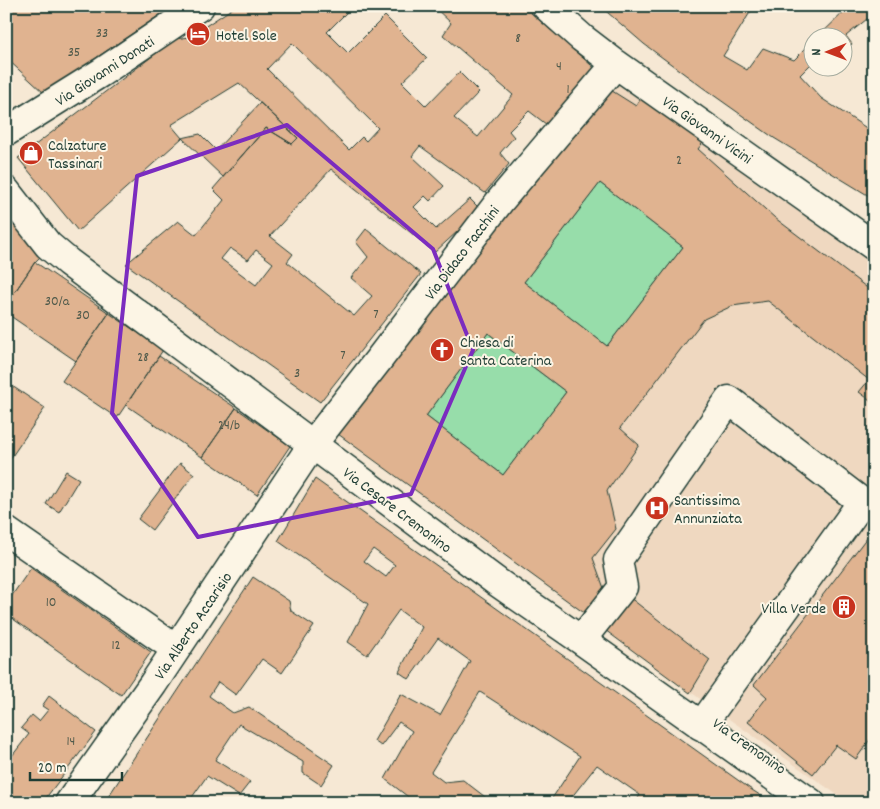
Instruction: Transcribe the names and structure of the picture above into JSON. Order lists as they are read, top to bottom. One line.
{"streets":{"street":["Via Giovanni Donati","Via Giovanni Vicini","Via Didaco Facchini","Via Cesare Cremonino","Via Alberto Accarisio","Via Cremonino"]},"crossings":[["Via Giovanni Vicini","Via Didaco Facchini"],["Via Didaco Facchini","Via Cesare Cremonino"],["Via Didaco Facchini","Via Alberto Accarisio"],["Via Cesare Cremonino","Via Alberto Accarisio"],["Via Cesare Cremonino","Via Cremonino"]],"places":{"hotel":["Hotel Sole"],"shop":["Calzature Tassinari"],"church":["Chiesa di Santa Caterina"],"hospital":["Santissima Annunziata"],"building":["Villa Verde"]},"house_numbers":["33","8","35","4","1","2","30/a","7","30","7","28","3","24/b","10","12","14"],"scale_bar":"20 m","north":"left"}
